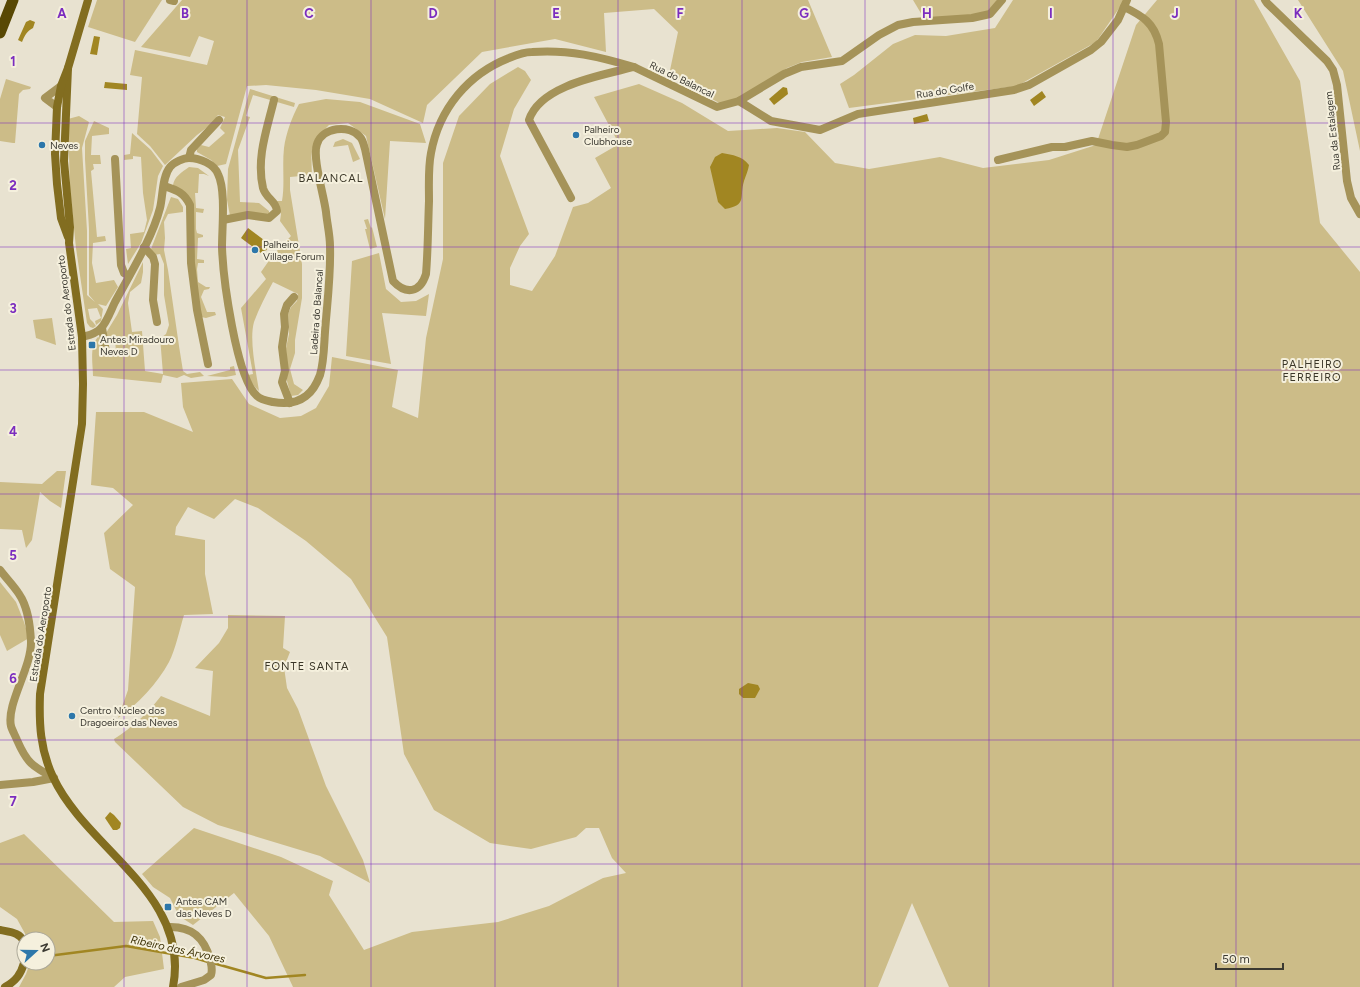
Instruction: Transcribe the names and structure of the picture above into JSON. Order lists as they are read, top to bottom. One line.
{"streets":{"main road":["Estrada do Aeroporto"],"street":["Rua do Balancal","Rua do Golfe","Rua da Estalagem","Ladeira do Balancal"]},"crossings":[["Rua do Balancal","Rua do Golfe"],["Rua do Balancal","Ladeira do Balancal"]],"districts":["BALANCAL","PALHEIRO FERREIRO","FONTE SANTA"],"water":["Ribeiro das Árvores"],"places":{"other":["Palheiro Clubhouse","Neves","Palheiro Village Forum","Centro Núcleo dos Dragoeiros das Neves"],"transit":["Antes Miradouro Neves D","Antes CAM das Neves D"]},"scale_bar":"50 m","north":"right","grid":{"columns":["A","B","C","D","E","F","G","H","I","J","K"],"rows":["1","2","3","4","5","6","7"]}}
